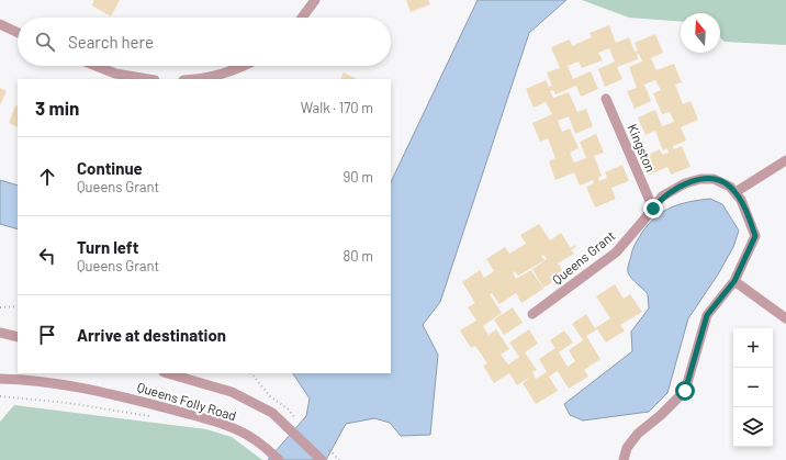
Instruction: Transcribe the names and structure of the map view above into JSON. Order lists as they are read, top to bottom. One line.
{"streets":{"street":["Kingston","Queens Grant","Queens Folly Road"]},"crossings":[["Kingston","Queens Grant"]],"north":"top","page":{"search":"Search here","heading":["3 min","Walk · 170 m"],"list":[["Continue","Queens Grant","90 m"],["Turn left","Queens Grant","80 m"],"Arrive at destination"],"map_buttons":["+","−"]}}
